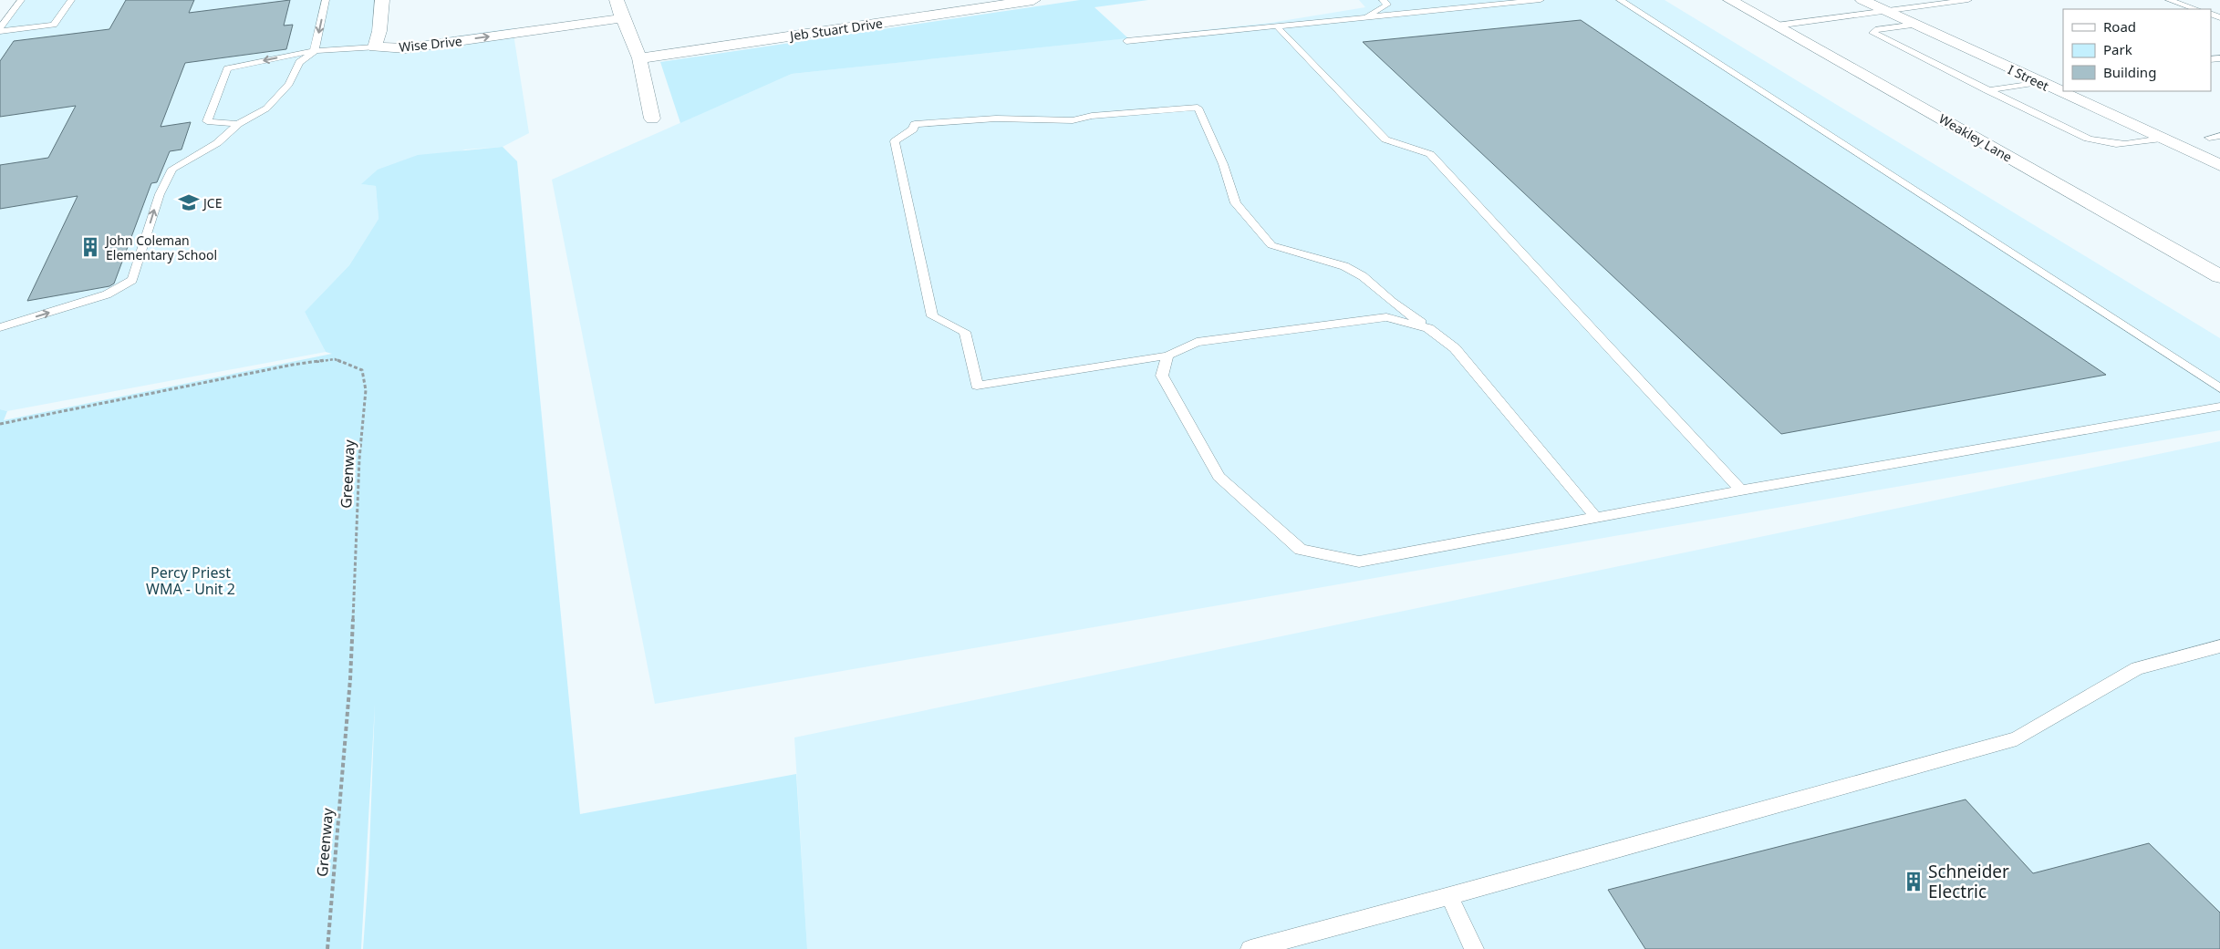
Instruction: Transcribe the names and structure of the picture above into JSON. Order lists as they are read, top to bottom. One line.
{"streets":{"street":["Jeb Stuart Drive","Wise Drive","I Street","Weakley Lane"],"path":["Greenway"]},"parks":["Percy Priest WMA - Unit 2"],"places":{"school or university":["JCE"],"building":["John Coleman Elementary School","Schneider Electric"]},"legend":["Road","Park","Building"]}
